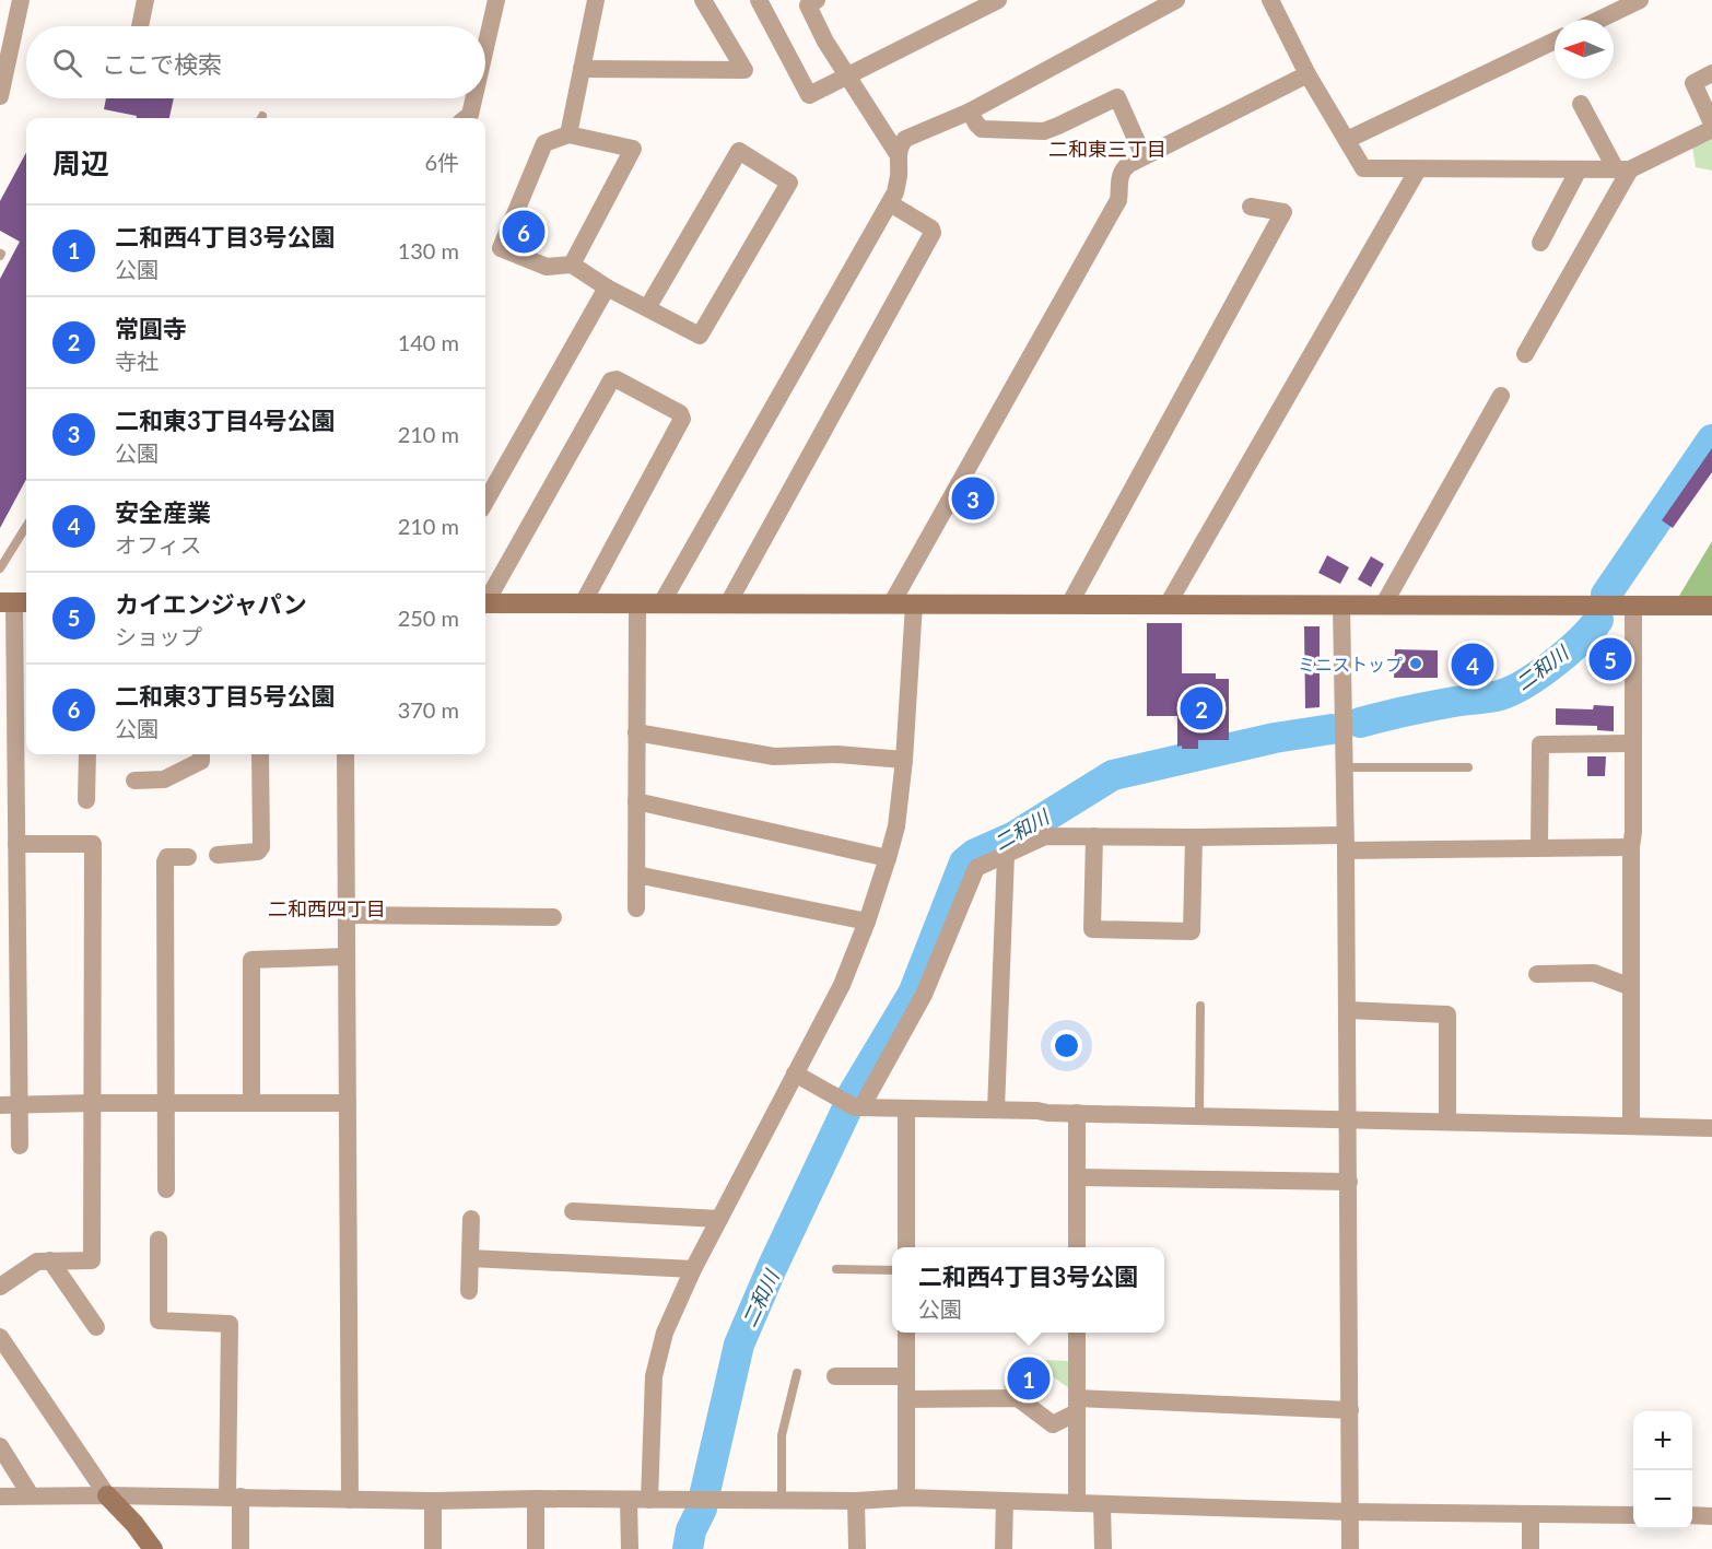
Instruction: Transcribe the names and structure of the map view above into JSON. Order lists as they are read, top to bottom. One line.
{"districts":["二和東三丁目","二和西四丁目"],"water":["二和川"],"places":["ミニストップ"],"north":"left","page":{"search":"ここで検索","heading":["周辺","6件"],"list":[{"mark":"1","name":"二和西4丁目3号公園","note":"公園","value":"130 m"},{"mark":"2","name":"常圓寺","note":"寺社","value":"140 m"},{"mark":"3","name":"二和東3丁目4号公園","note":"公園","value":"210 m"},{"mark":"4","name":"安全産業","note":"オフィス","value":"210 m"},{"mark":"5","name":"カイエンジャパン","note":"ショップ","value":"250 m"},{"mark":"6","name":"二和東3丁目5号公園","note":"公園","value":"370 m"}],"pins":["6","3","5","4","2","1"],"popup":["二和西4丁目3号公園","公園"],"map_buttons":["+","−"]}}
